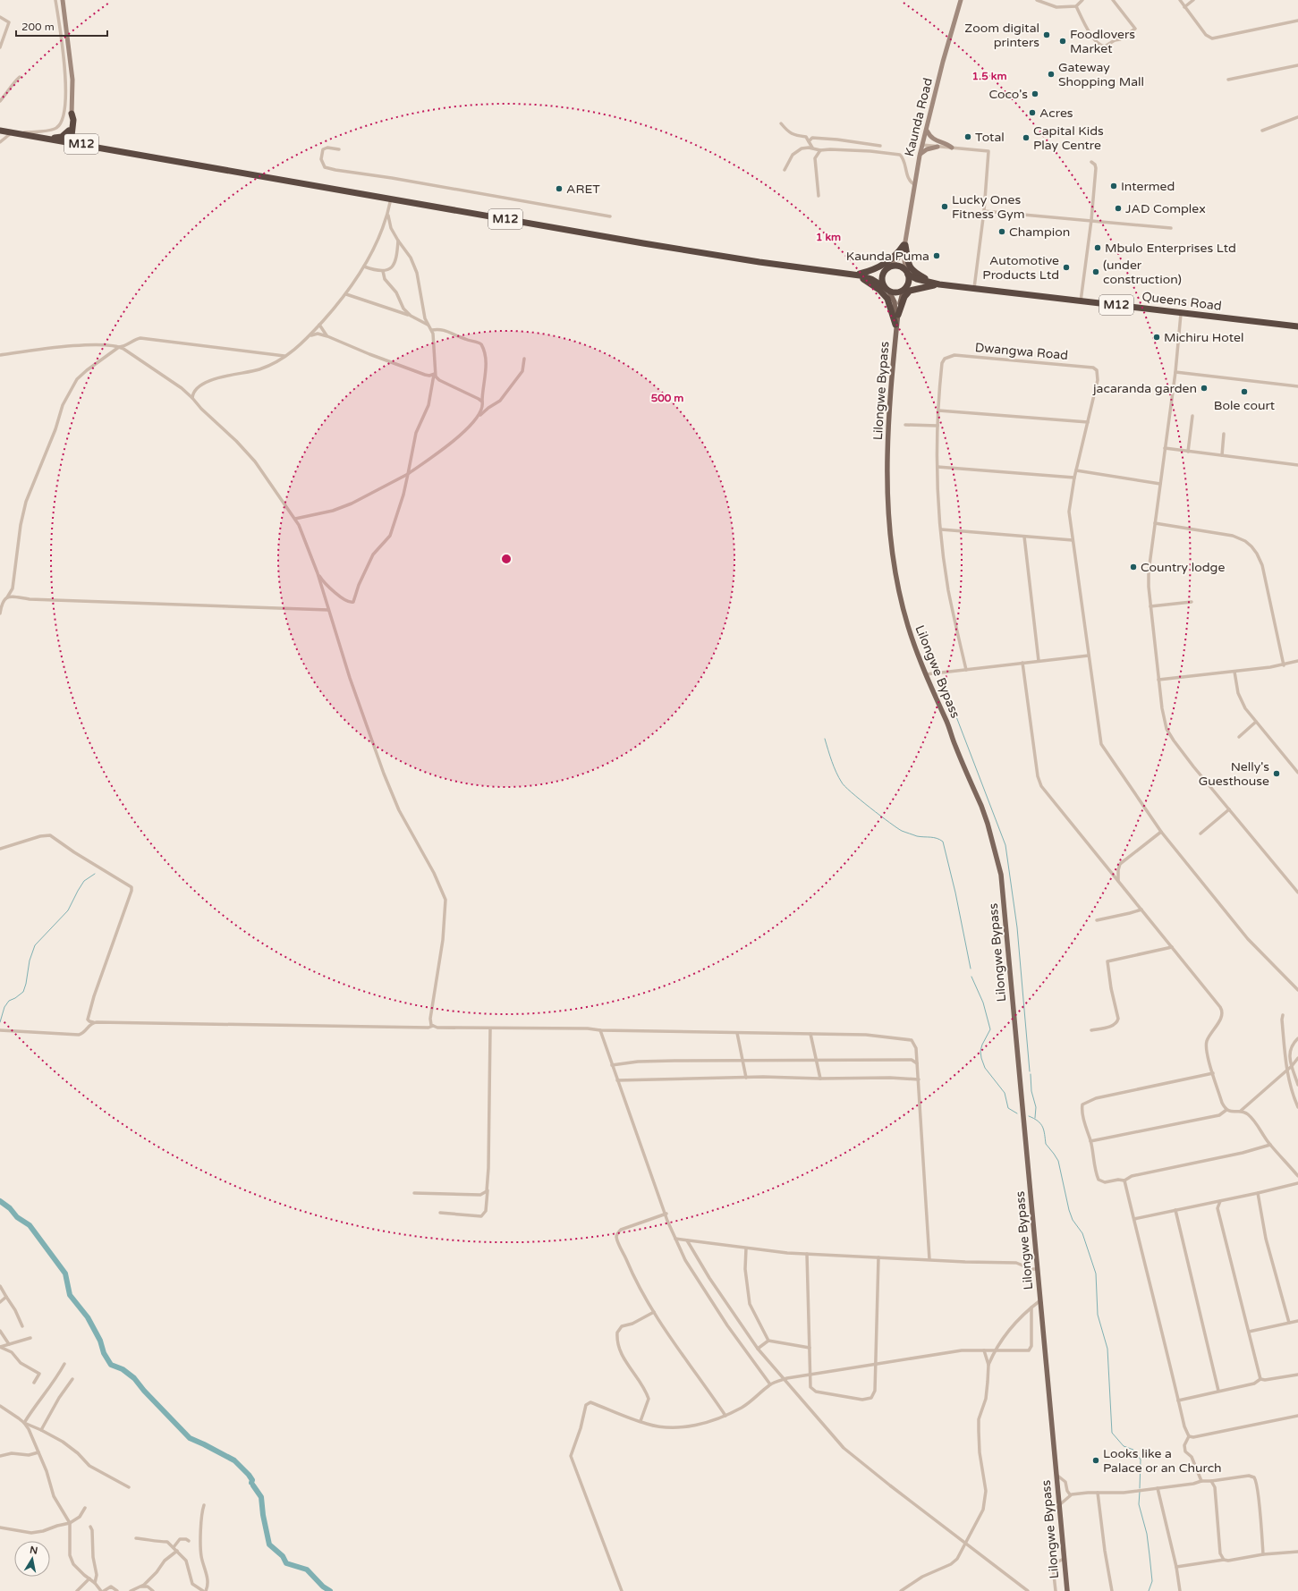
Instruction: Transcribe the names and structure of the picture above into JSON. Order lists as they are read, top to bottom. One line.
{"streets":{"highway":["M12","Queens Road"],"main road":["Kaunda Road","Lilongwe Bypass"],"street":["Dwangwa Road"]},"crossings":[["Kaunda Road","M12"],["Kaunda Road","Lilongwe Bypass"],["M12","Queens Road"],["M12","Lilongwe Bypass"]],"places":["Zoom digital printers","Foodlovers Market","Gateway Shopping Mall","Coco's","Acres","Total","Capital Kids Play Centre","Intermed","ARET","Lucky Ones Fitness Gym","JAD Complex","Champion","Mbulo Enterprises Ltd","Kaunda Puma","Automotive Products Ltd","(under construction)","Michiru Hotel","jacaranda garden","Bole court","Country lodge","Nelly's Guesthouse","Looks like a Palace or an Church"],"scale_bar":"200 m","north":"top","rings":["1.5 km","1 km","500 m"]}
